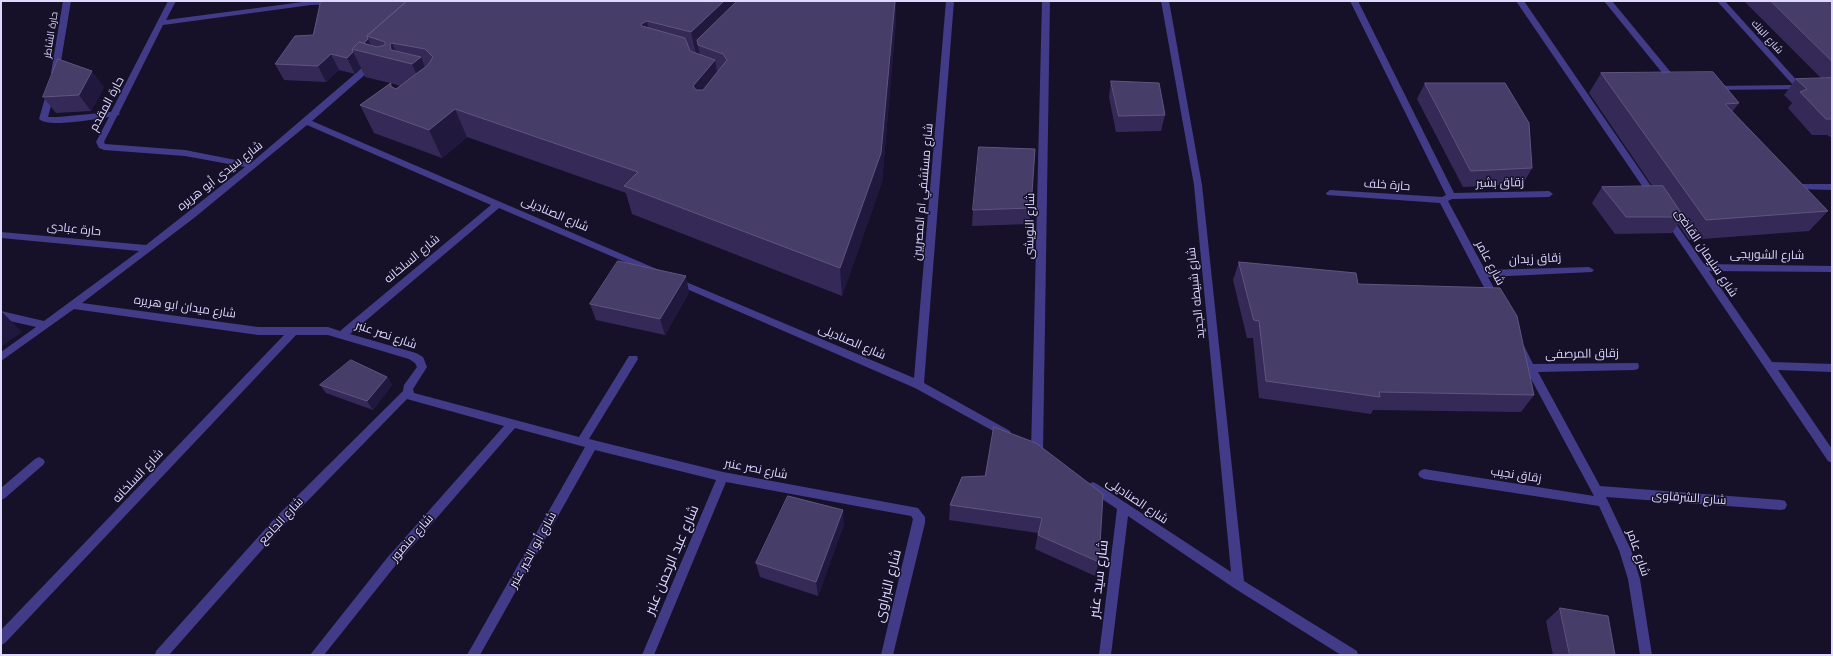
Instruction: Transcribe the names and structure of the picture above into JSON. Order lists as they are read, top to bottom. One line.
{"streets":{"street":["حارة الشاطر","شارع البنك","حارة المقدم","شارع سيدى أبو هريره","زقاق بشير","حارة خلف","شارع مستشفي ام المصريين","شارع الصناديلى","شارع النويشى","حارة عبادى","شارع سليمان القاضى","شارع الشوربجى","شارع السلخانه","زقاق زيدان","شارع عامر","شارع شبيطه الجديد","شارع ميدان ابو هريره","شارع نصر عنبر","زقاق المرصفى","زقاق نجيب","شارع الشرقاوى","شارع الجامع","شارع منصور","شارع أبو الخير عنبر","شارع عبد الرحمن عنبر","شارع سيد عنبر","شارع النبراوى"]},"crossings":[["حارة الشاطر","حارة المقدم"],["حارة المقدم","شارع سيدى أبو هريره"],["شارع سيدى أبو هريره","شارع الصناديلى"],["شارع سيدى أبو هريره","حارة عبادى"],["شارع سيدى أبو هريره","شارع ميدان ابو هريره"],["زقاق بشير","حارة خلف"],["زقاق بشير","شارع عامر"],["حارة خلف","شارع عامر"],["شارع مستشفي ام المصريين","شارع الصناديلى"],["شارع الصناديلى","شارع النويشى"],["شارع الصناديلى","شارع السلخانه"],["شارع الصناديلى","شارع شبيطه الجديد"],["شارع الصناديلى","شارع سيد عنبر"],["شارع سليمان القاضى","شارع الشوربجى"],["شارع السلخانه","شارع ميدان ابو هريره"],["شارع السلخانه","شارع نصر عنبر"],["زقاق زيدان","شارع عامر"],["شارع عامر","زقاق المرصفى"],["شارع عامر","زقاق نجيب"],["شارع عامر","شارع الشرقاوى"],["شارع ميدان ابو هريره","شارع نصر عنبر"],["شارع نصر عنبر","شارع الجامع"],["شارع نصر عنبر","شارع منصور"],["شارع نصر عنبر","شارع أبو الخير عنبر"],["شارع نصر عنبر","شارع عبد الرحمن عنبر"],["شارع نصر عنبر","شارع النبراوى"]]}
